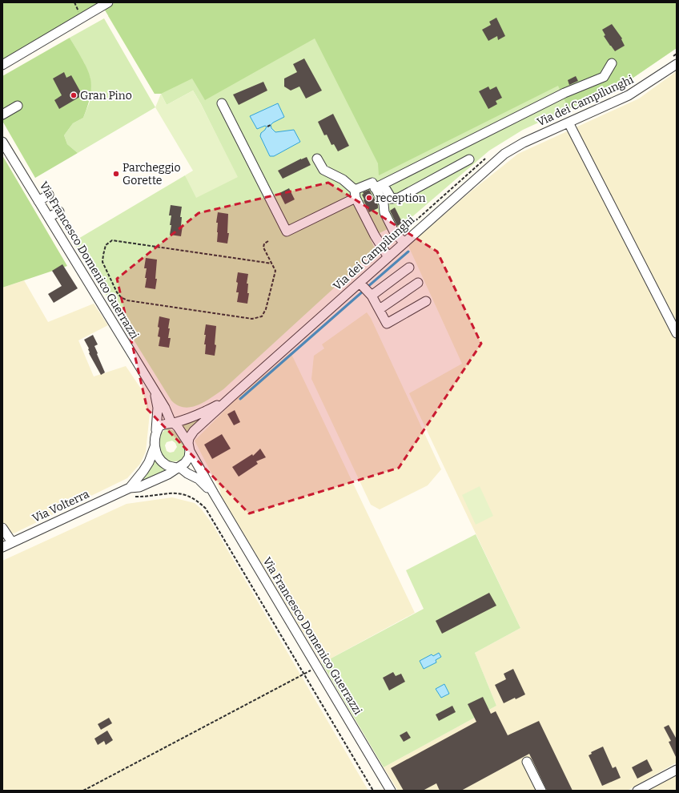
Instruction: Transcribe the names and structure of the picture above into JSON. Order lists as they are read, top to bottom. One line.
{"streets":{"street":["Via dei Campilunghi","Via Francesco Domenico Guerrazzi","Via Volterra"]},"crossings":[["Via dei Campilunghi","Via Francesco Domenico Guerrazzi"],["Via dei Campilunghi","Via Volterra"],["Via Francesco Domenico Guerrazzi","Via Volterra"]],"places":["Gran Pino","Parcheggio Gorette","reception"]}
